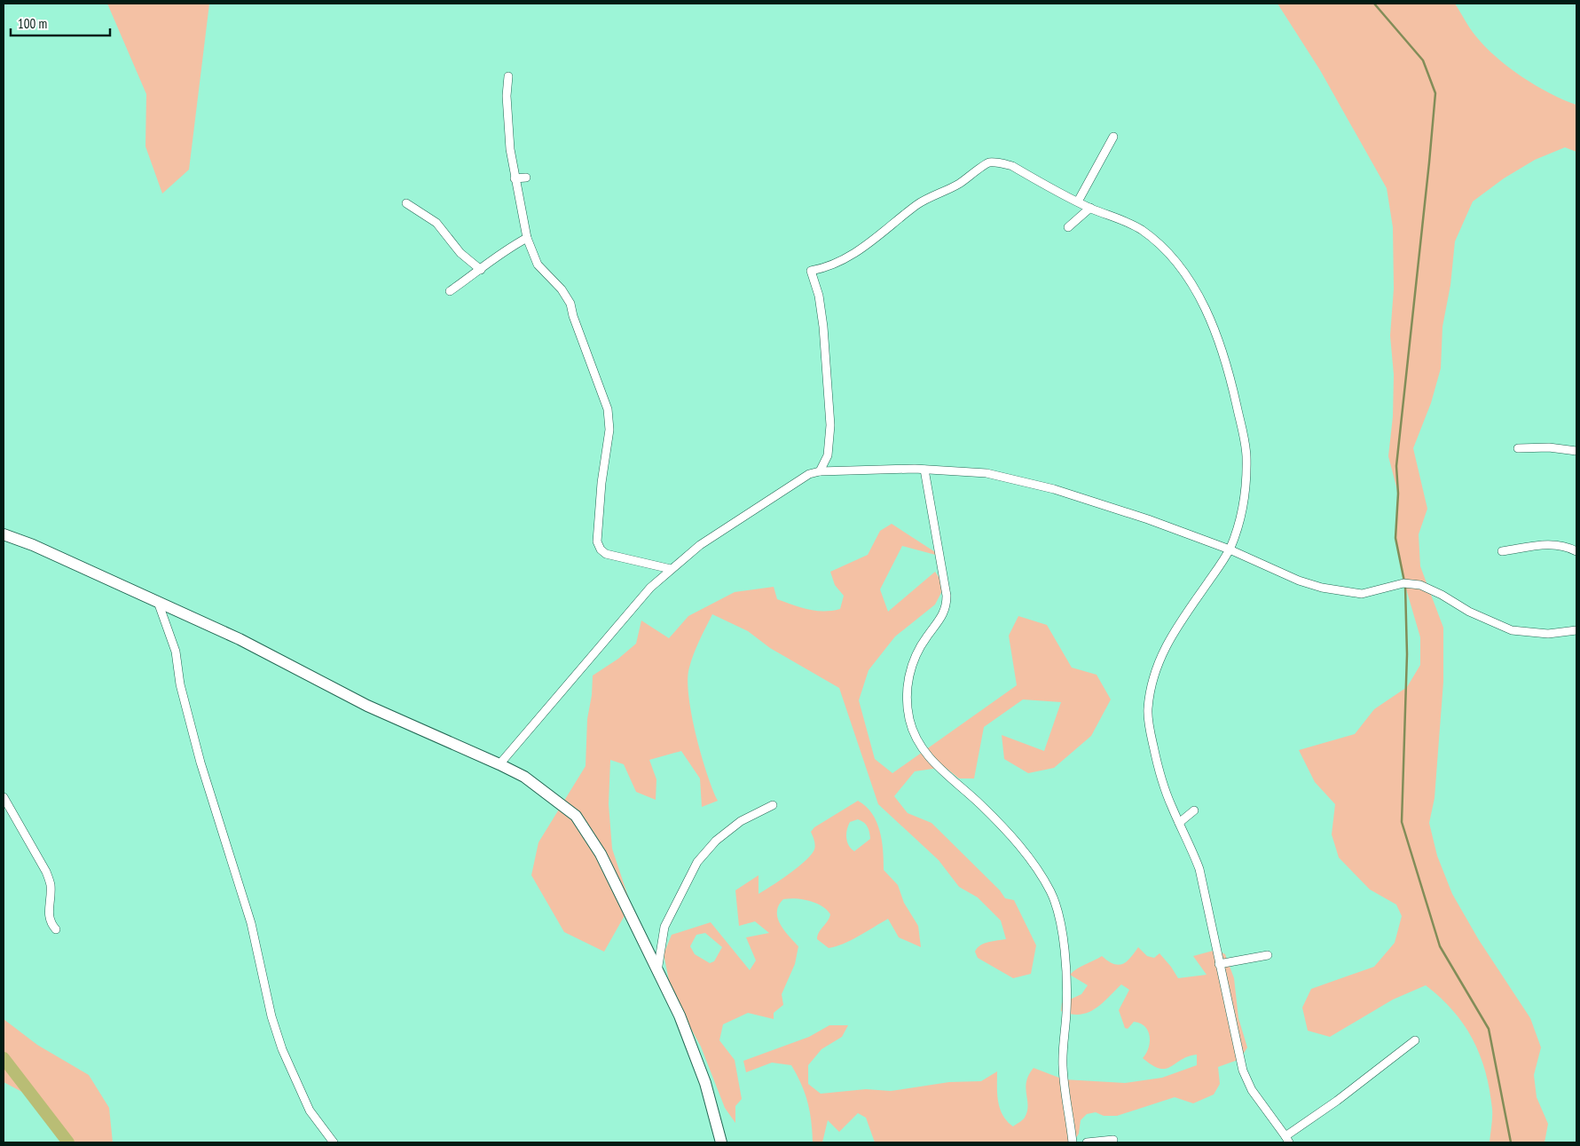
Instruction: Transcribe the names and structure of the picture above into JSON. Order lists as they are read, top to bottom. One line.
{"scale_bar":"100 m"}
